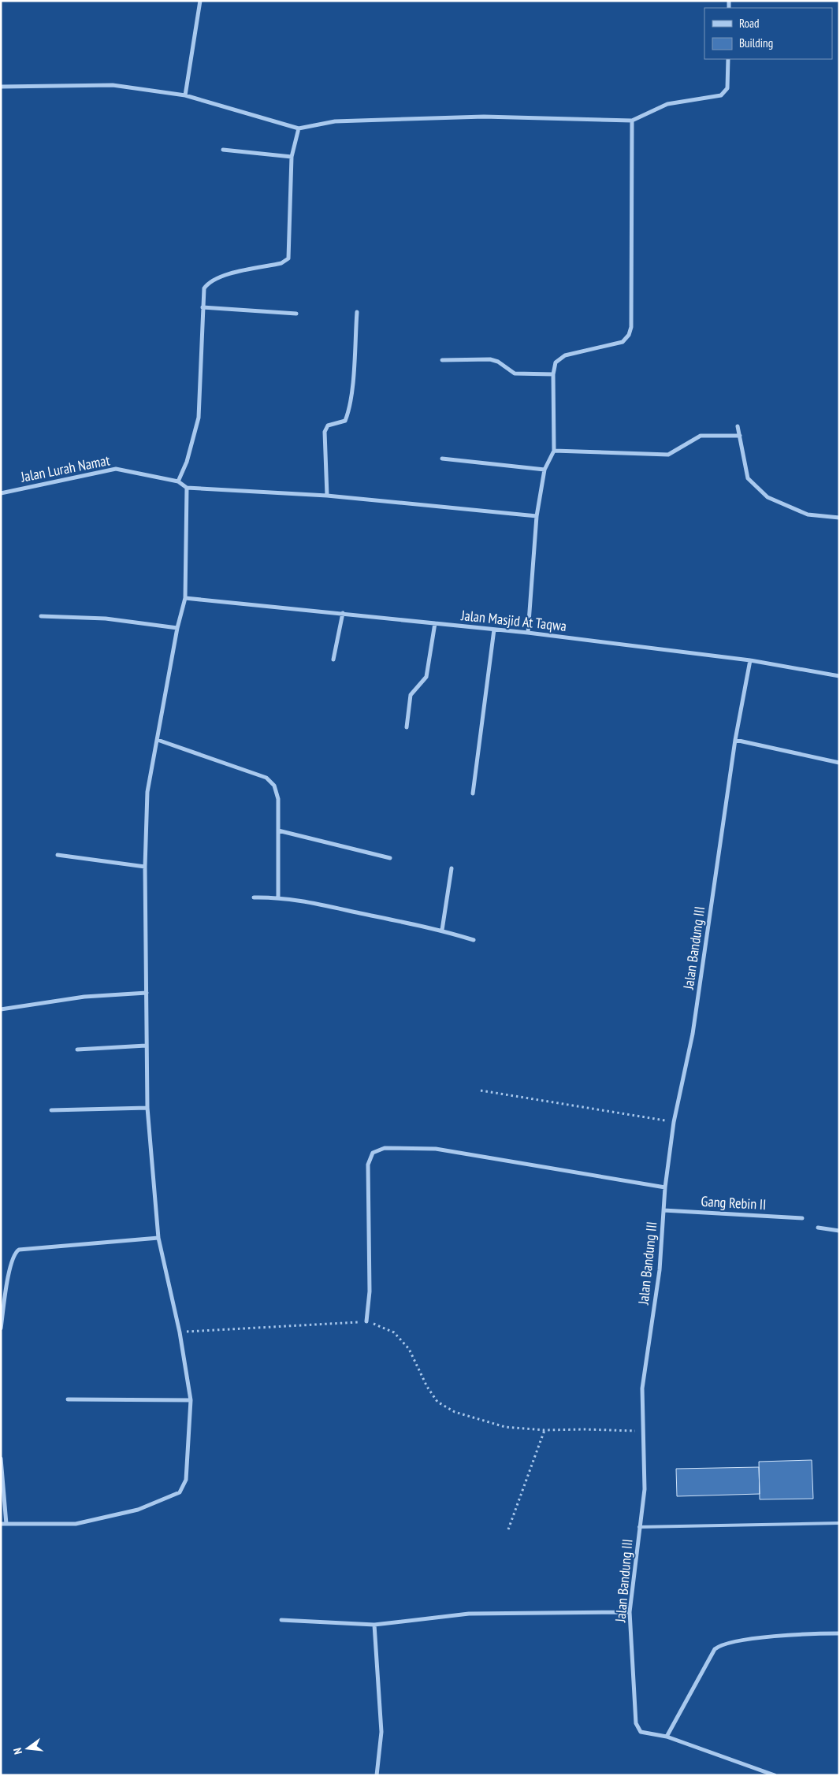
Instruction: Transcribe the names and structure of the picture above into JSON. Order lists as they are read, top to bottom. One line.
{"streets":{"street":["Jalan Lurah Namat","Jalan Masjid At Taqwa","Jalan Bandung III","Gang Rebin II"]},"crossings":[["Jalan Masjid At Taqwa","Jalan Bandung III"],["Jalan Bandung III","Gang Rebin II"]],"legend":["Road","Building"],"north":"left"}
